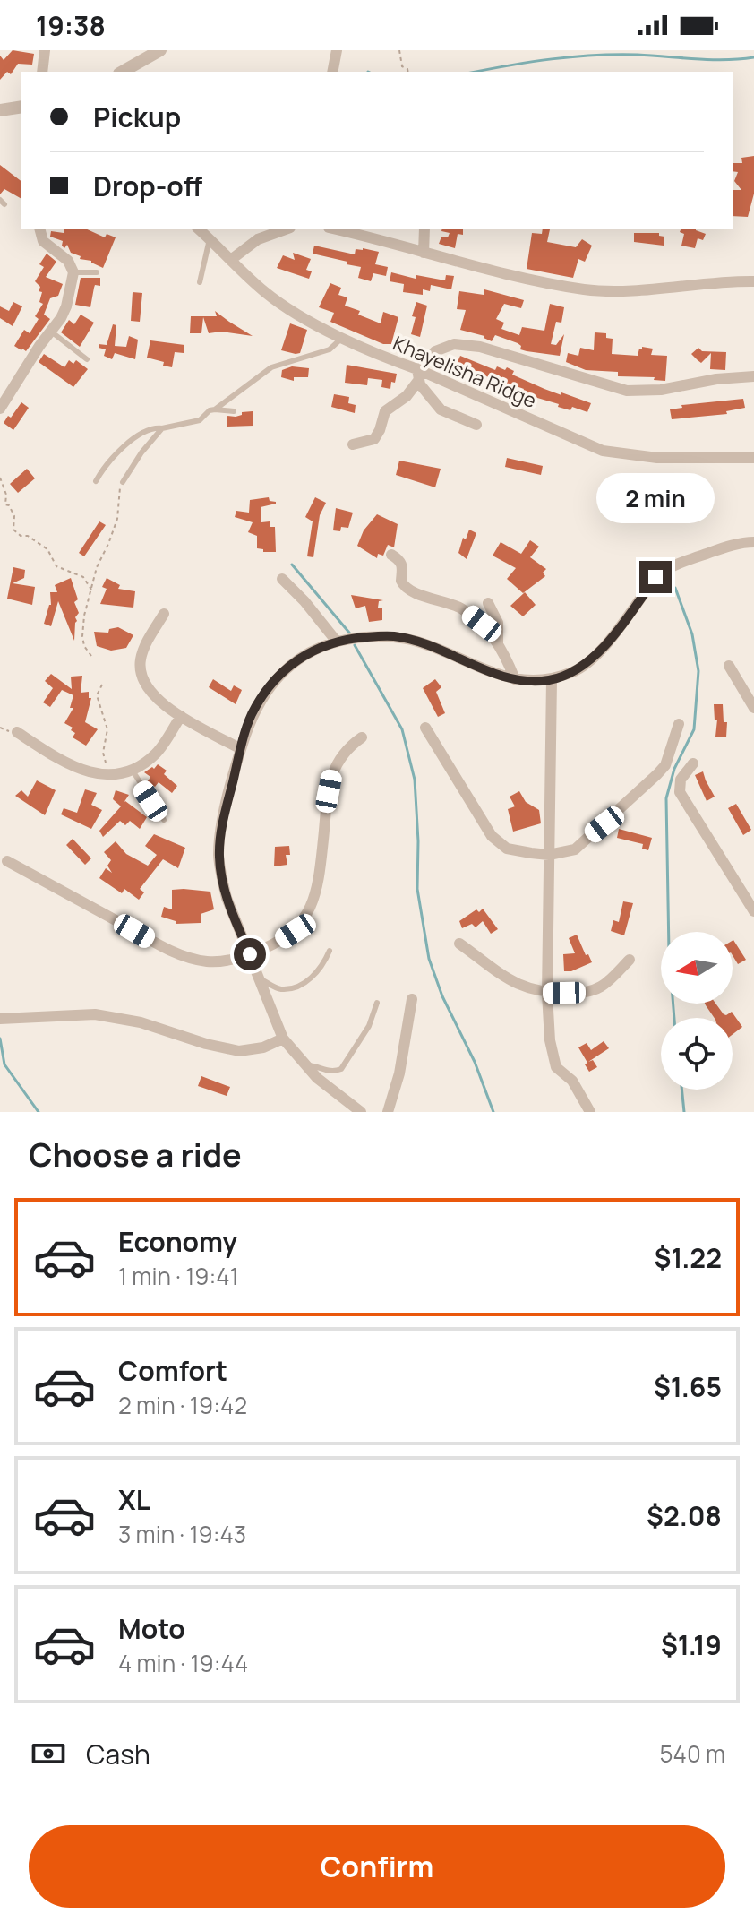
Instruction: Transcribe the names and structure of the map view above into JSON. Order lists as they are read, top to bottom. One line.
{"streets":{"street":["Khayelisha Ridge"]},"north":"left","page":{"status":"19:38","banner":["Pickup","Drop-off"],"bubble":"2 min","heading":"Choose a ride","list":[{"name":"Economy","note":"1 min · 19:41","value":"$1.22"},{"name":"Comfort","note":"2 min · 19:42","value":"$1.65"},{"name":"XL","note":"3 min · 19:43","value":"$2.08"},{"name":"Moto","note":"4 min · 19:44","value":"$1.19"}],"pay":["Cash","540 m"],"buttons":"Confirm"}}
